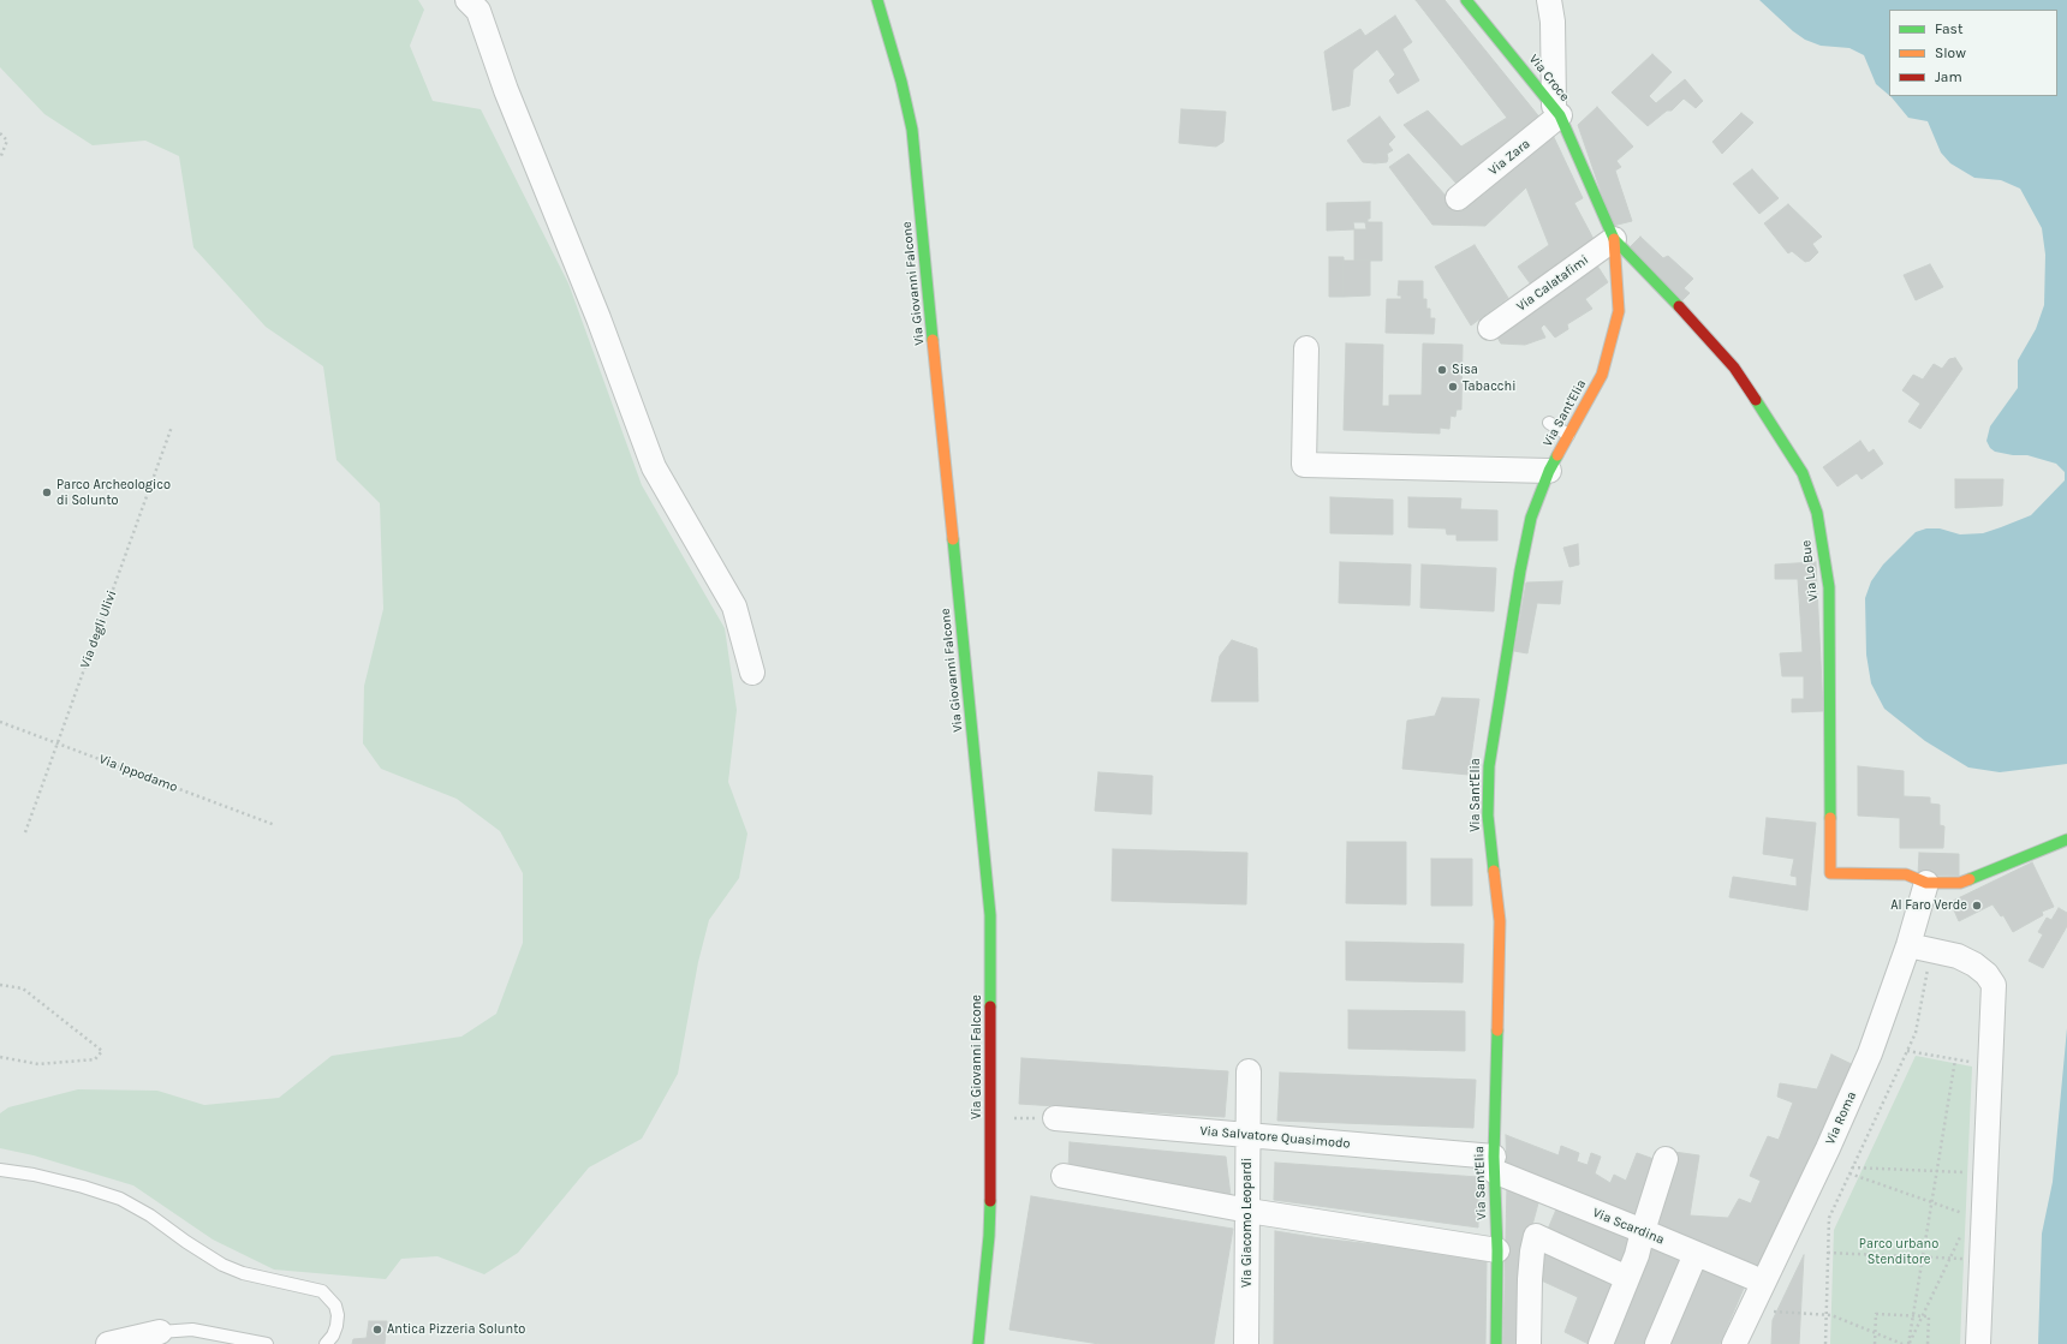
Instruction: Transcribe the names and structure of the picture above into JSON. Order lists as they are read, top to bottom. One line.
{"streets":{"street":["Via Croce","Via Zara","Via Giovanni Falcone","Via Calatafimi","Via Sant'Elia","Via Lo Bue","Via Roma","Via Salvatore Quasimodo","Via Giacomo Leopardi","Via Scardina"],"path":["Via degli Ulivi","Via Ippodamo"]},"crossings":[["Via Croce","Via Zara"],["Via Croce","Via Calatafimi"],["Via Croce","Via Sant'Elia"],["Via Croce","Via Lo Bue"],["Via Calatafimi","Via Sant'Elia"],["Via Calatafimi","Via Lo Bue"],["Via Sant'Elia","Via Lo Bue"],["Via Sant'Elia","Via Salvatore Quasimodo"],["Via Sant'Elia","Via Scardina"],["Via Lo Bue","Via Roma"],["Via degli Ulivi","Via Ippodamo"],["Via Roma","Via Scardina"],["Via Salvatore Quasimodo","Via Giacomo Leopardi"],["Via Salvatore Quasimodo","Via Scardina"]],"parks":["Parco urbano Stenditore"],"places":["Sisa","Tabacchi","Parco Archeologico di Solunto","Al Faro Verde","Antica Pizzeria Solunto"],"legend":["Fast","Slow","Jam"]}
